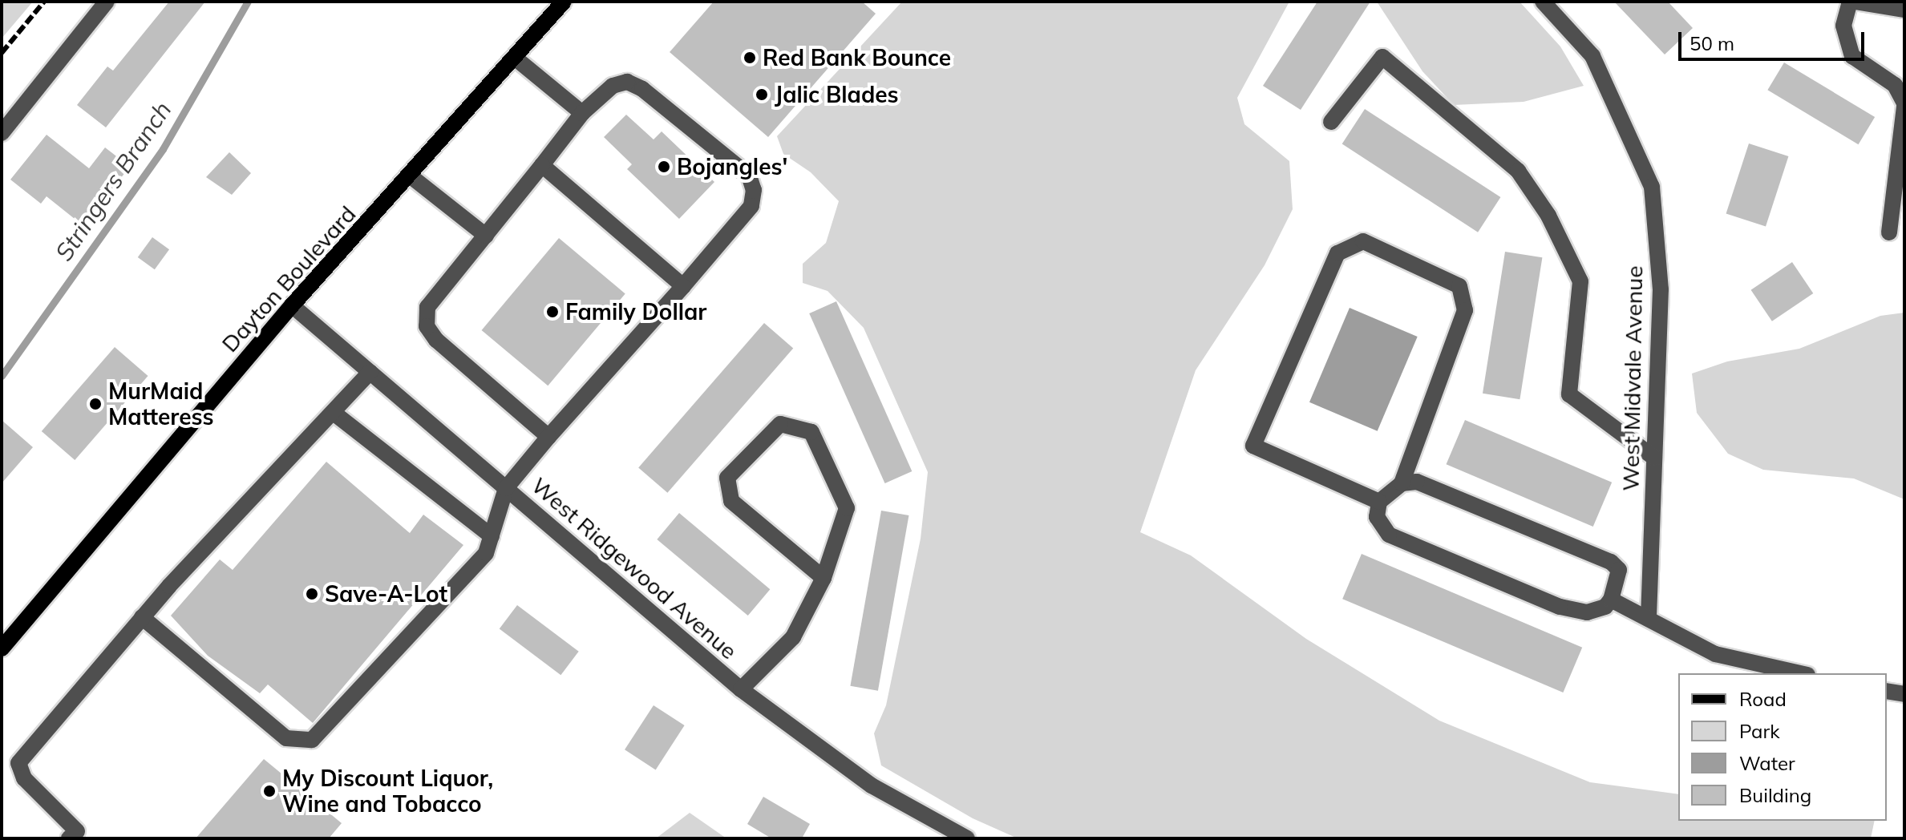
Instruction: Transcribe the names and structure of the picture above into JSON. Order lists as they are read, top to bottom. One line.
{"streets":{"main road":["Dayton Boulevard"],"street":["West Midvale Avenue","West Ridgewood Avenue"]},"crossings":[["Dayton Boulevard","West Ridgewood Avenue"]],"water":["Stringers Branch"],"places":["Red Bank Bounce","Jalic Blades","Bojangles'","Family Dollar","MurMaid Matteress","Save-A-Lot","My Discount Liquor, Wine and Tobacco"],"legend":["Road","Park","Water","Building"],"scale_bar":"50 m"}
